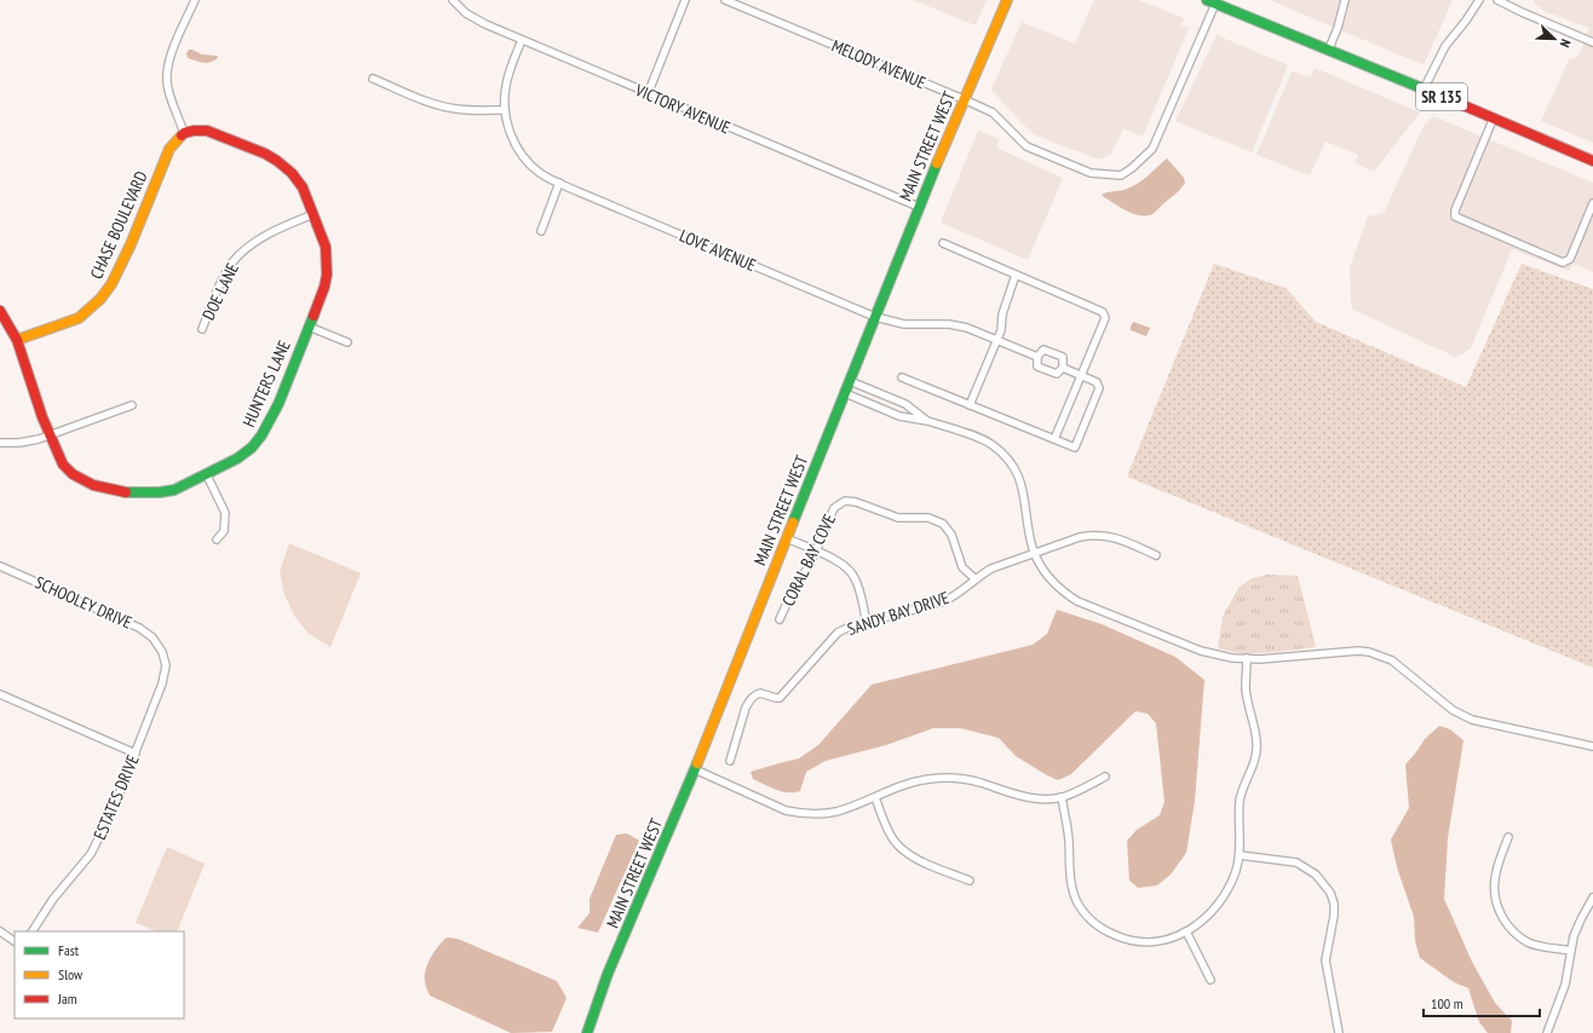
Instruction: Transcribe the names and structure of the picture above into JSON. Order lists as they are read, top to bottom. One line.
{"streets":{"main road":["SR 135","MAIN STREET WEST","CHASE BOULEVARD","HUNTERS LANE"],"street":["MELODY AVENUE","VICTORY AVENUE","LOVE AVENUE","DOE LANE","CORAL BAY COVE","SCHOOLEY DRIVE","SANDY BAY DRIVE","ESTATES DRIVE"]},"crossings":[["MELODY AVENUE","SR 135"],["MELODY AVENUE","MAIN STREET WEST"],["VICTORY AVENUE","MAIN STREET WEST"],["VICTORY AVENUE","LOVE AVENUE"],["MAIN STREET WEST","LOVE AVENUE"],["CHASE BOULEVARD","HUNTERS LANE"],["DOE LANE","HUNTERS LANE"],["CORAL BAY COVE","SANDY BAY DRIVE"],["SCHOOLEY DRIVE","ESTATES DRIVE"]],"legend":["Fast","Slow","Jam"],"scale_bar":"100 m","north":"bottom right"}
